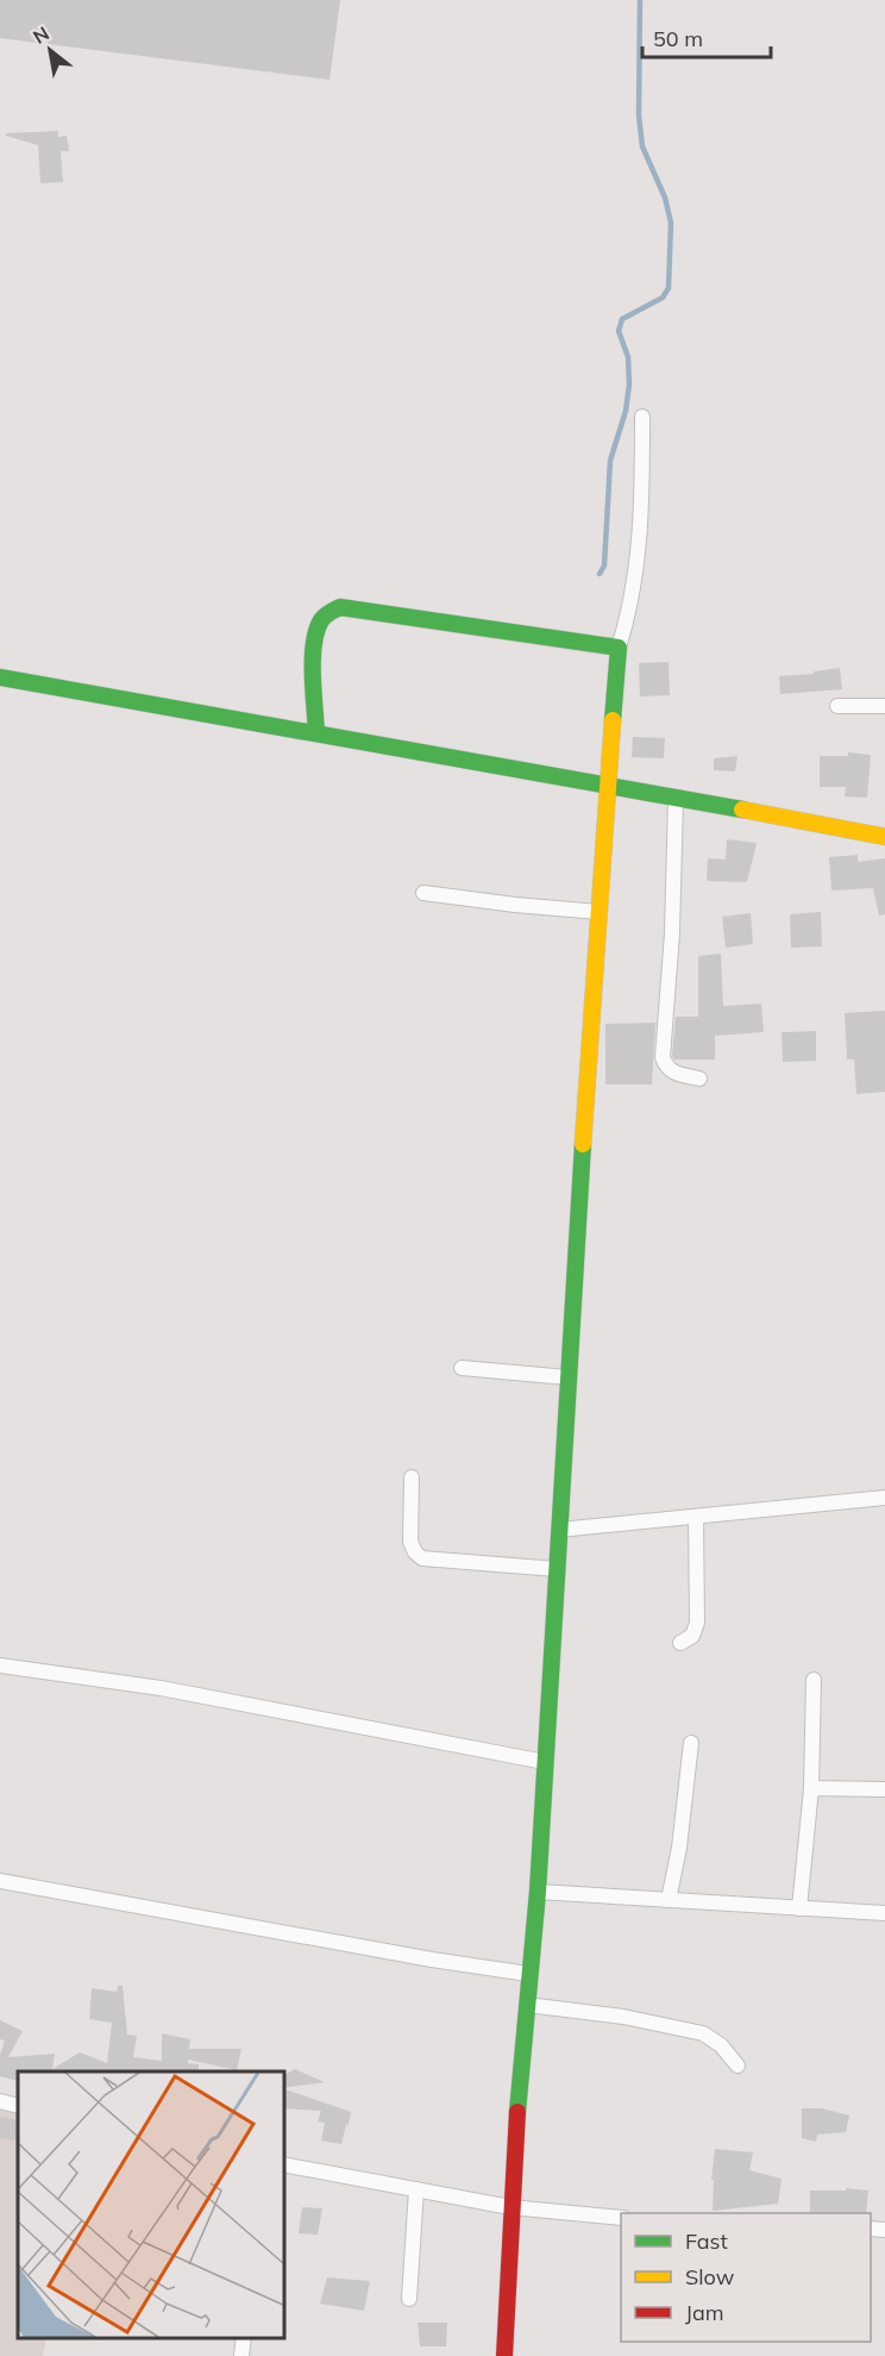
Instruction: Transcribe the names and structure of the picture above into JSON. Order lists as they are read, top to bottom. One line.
{"legend":["Fast","Slow","Jam"],"scale_bar":"50 m","north":"top left"}
